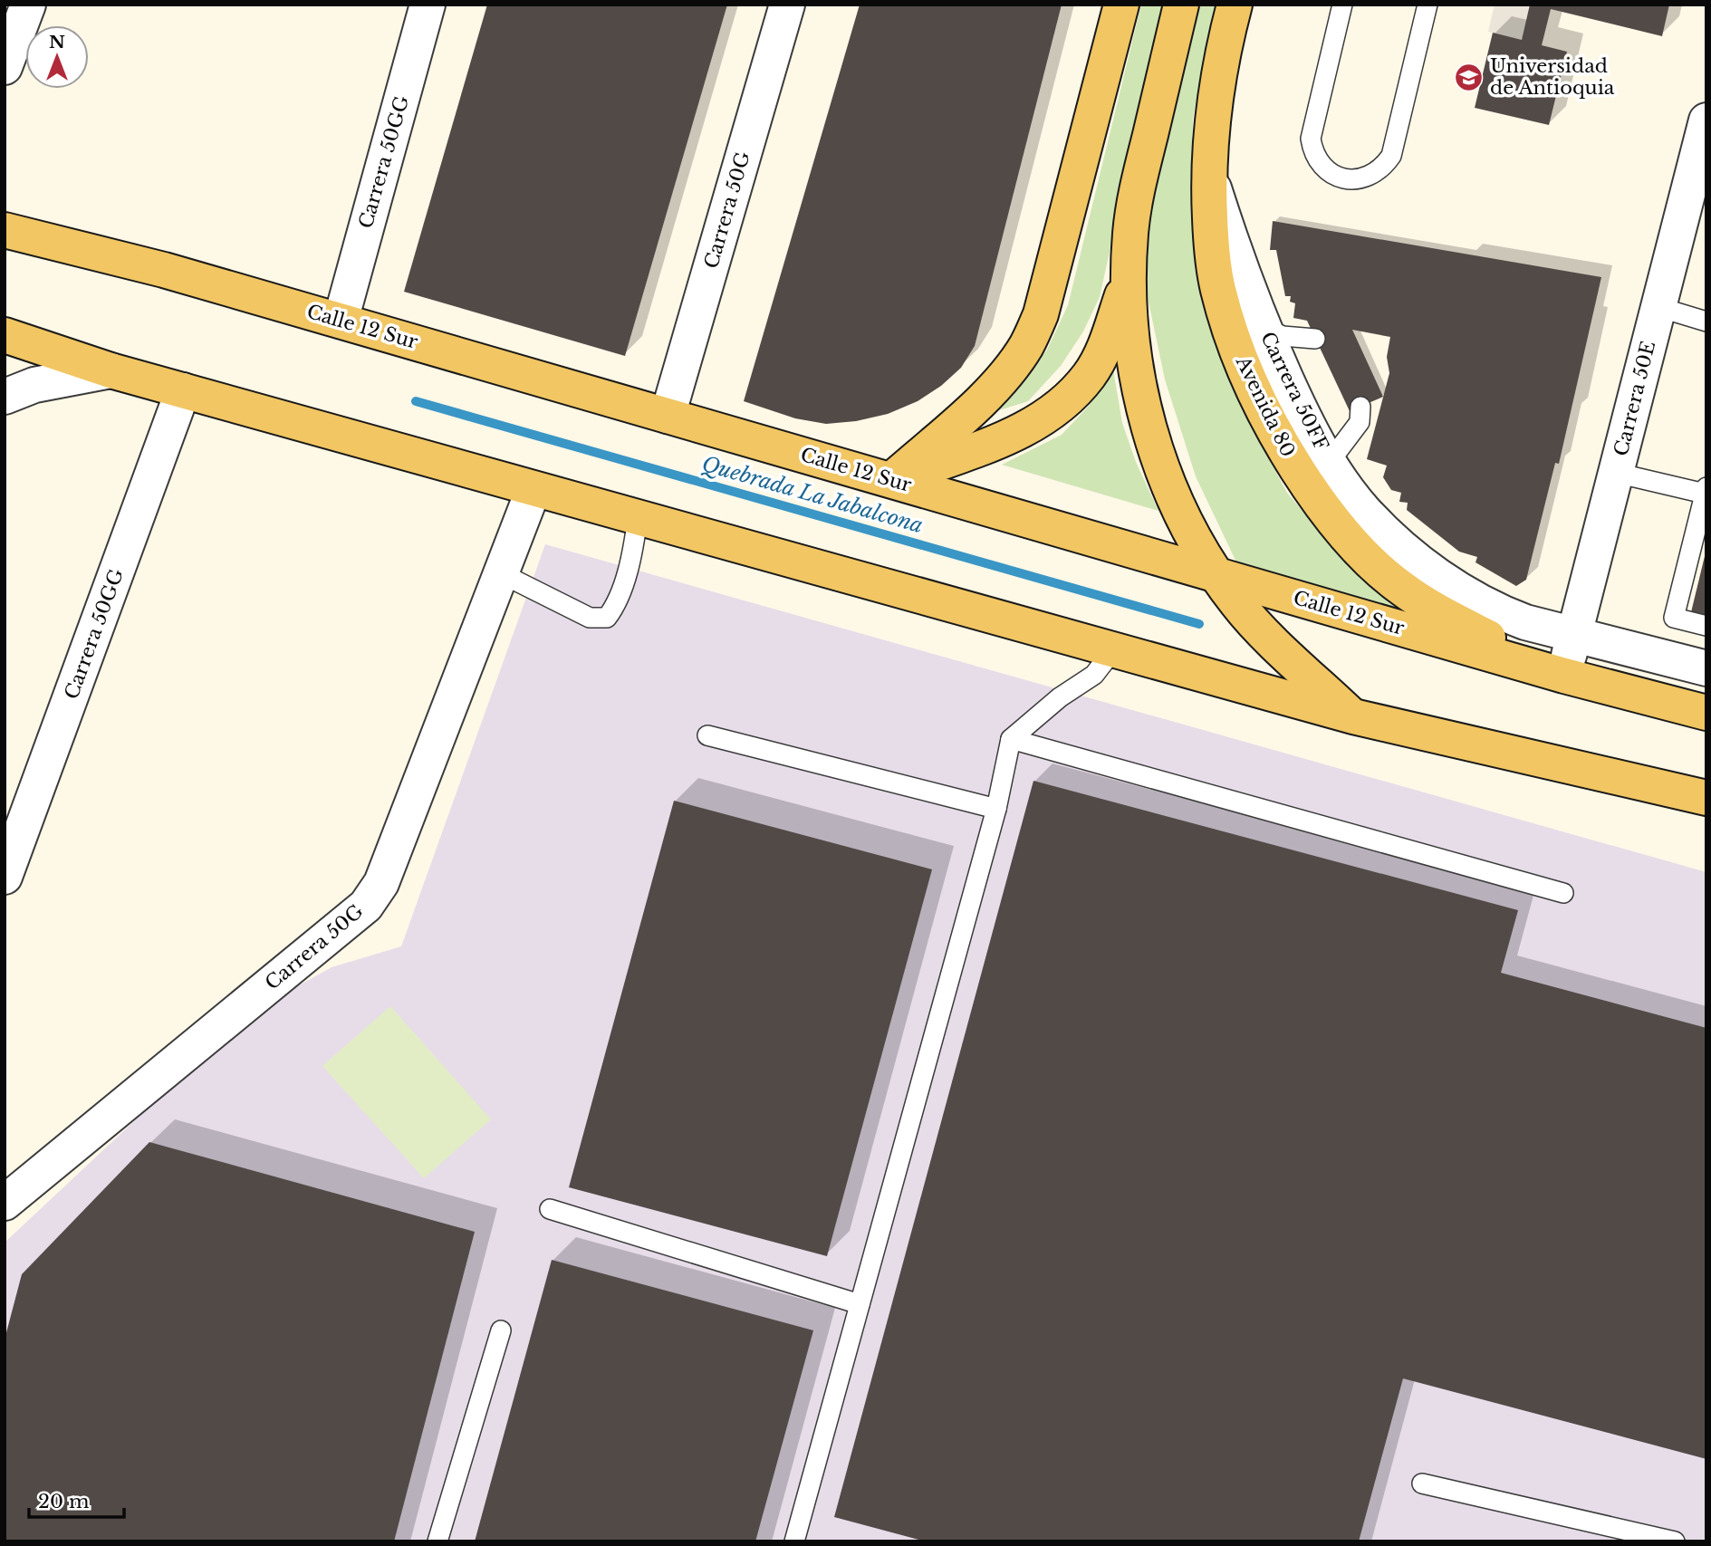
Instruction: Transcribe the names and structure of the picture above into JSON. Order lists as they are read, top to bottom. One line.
{"streets":{"main road":["Calle 12 Sur","Avenida 80"],"street":["Carrera 50GG","Carrera 50G","Carrera 50FF","Carrera 50E"]},"crossings":[["Carrera 50GG","Calle 12 Sur"],["Carrera 50G","Calle 12 Sur"],["Calle 12 Sur","Carrera 50E"],["Calle 12 Sur","Avenida 80"],["Carrera 50FF","Carrera 50E"],["Carrera 50FF","Avenida 80"],["Carrera 50E","Avenida 80"]],"water":["Quebrada La Jabalcona"],"places":{"school or university":["Universidad de Antioquia"]},"scale_bar":"20 m","north":"top"}
